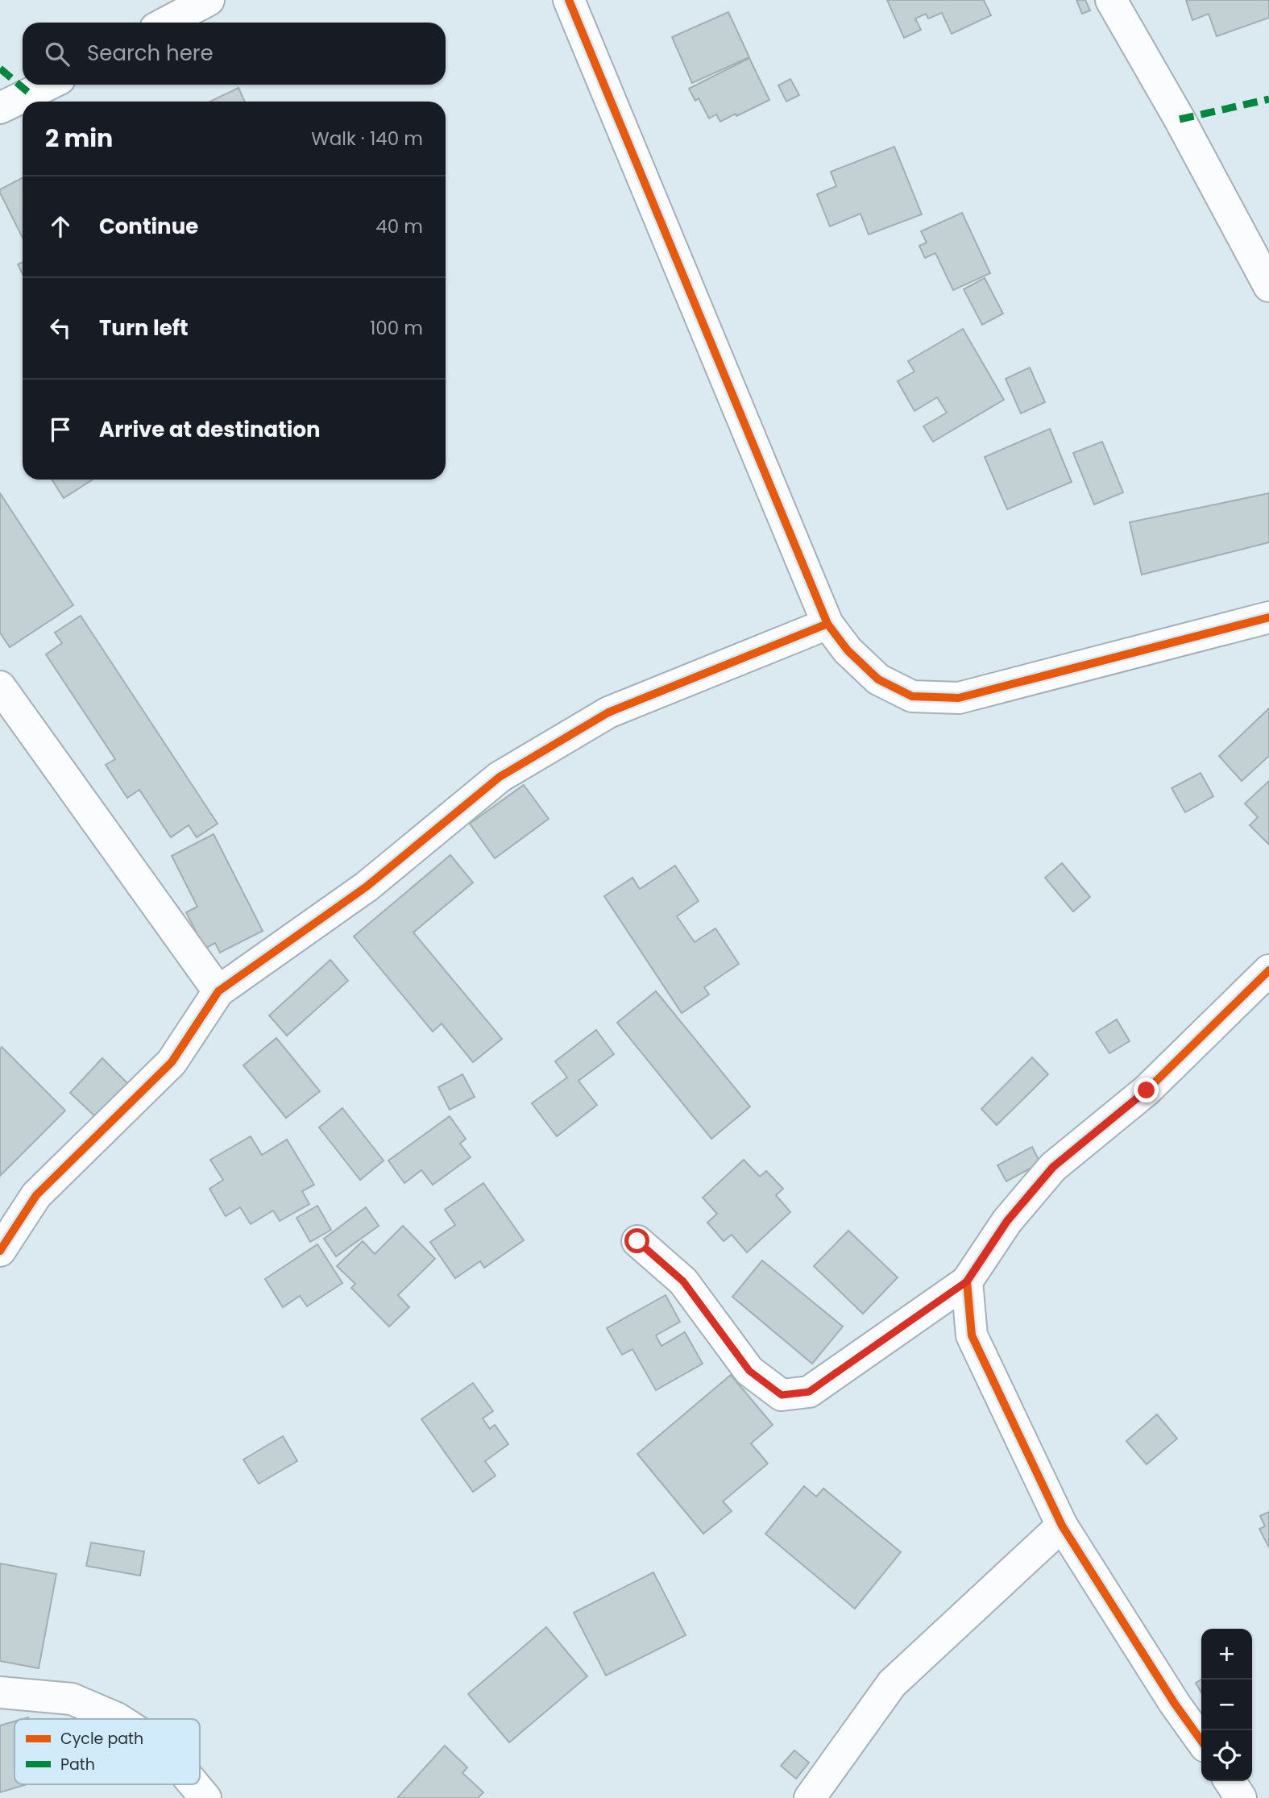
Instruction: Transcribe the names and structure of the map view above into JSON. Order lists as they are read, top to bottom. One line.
{"legend":["Cycle path","Path"],"page":{"search":"Search here","heading":["2 min","Walk · 140 m"],"list":[["Continue","40 m"],["Turn left","100 m"],"Arrive at destination"],"map_buttons":["+","−"]}}
